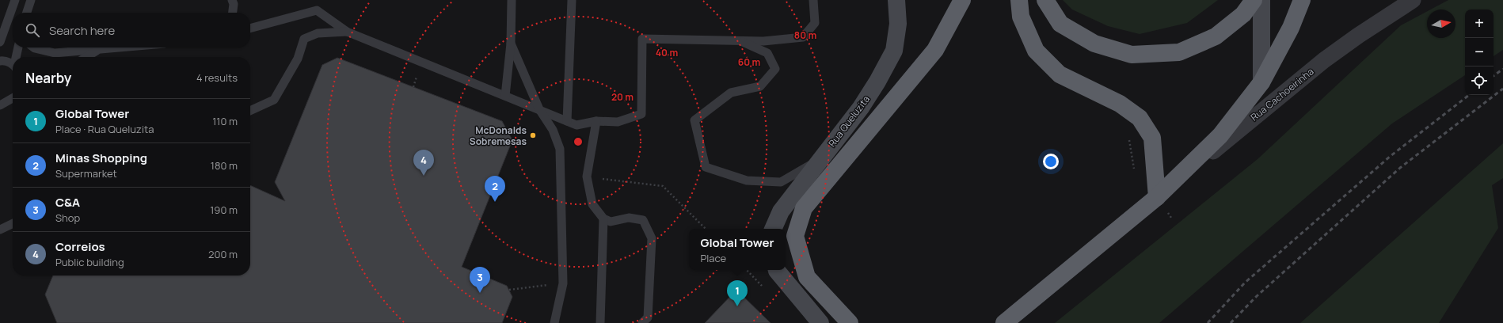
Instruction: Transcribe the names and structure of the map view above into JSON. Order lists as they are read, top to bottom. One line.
{"streets":{"main road":["Rua Queluzita"],"street":["Rua Cachoeirinha"]},"places":["McDonalds Sobremesas"],"north":"right","page":{"map_buttons":["+","−"],"search":"Search here","heading":["Nearby","4 results"],"list":[{"mark":"1","name":"Global Tower","note":"Place · Rua Queluzita","value":"110 m"},{"mark":"2","name":"Minas Shopping","note":"Supermarket","value":"180 m"},{"mark":"3","name":"C&A","note":"Shop","value":"190 m"},{"mark":"4","name":"Correios","note":"Public building","value":"200 m"}],"pins":["4","2","3","1"],"popup":["Global Tower","Place"]},"rings":["80 m","40 m","60 m","20 m"]}
